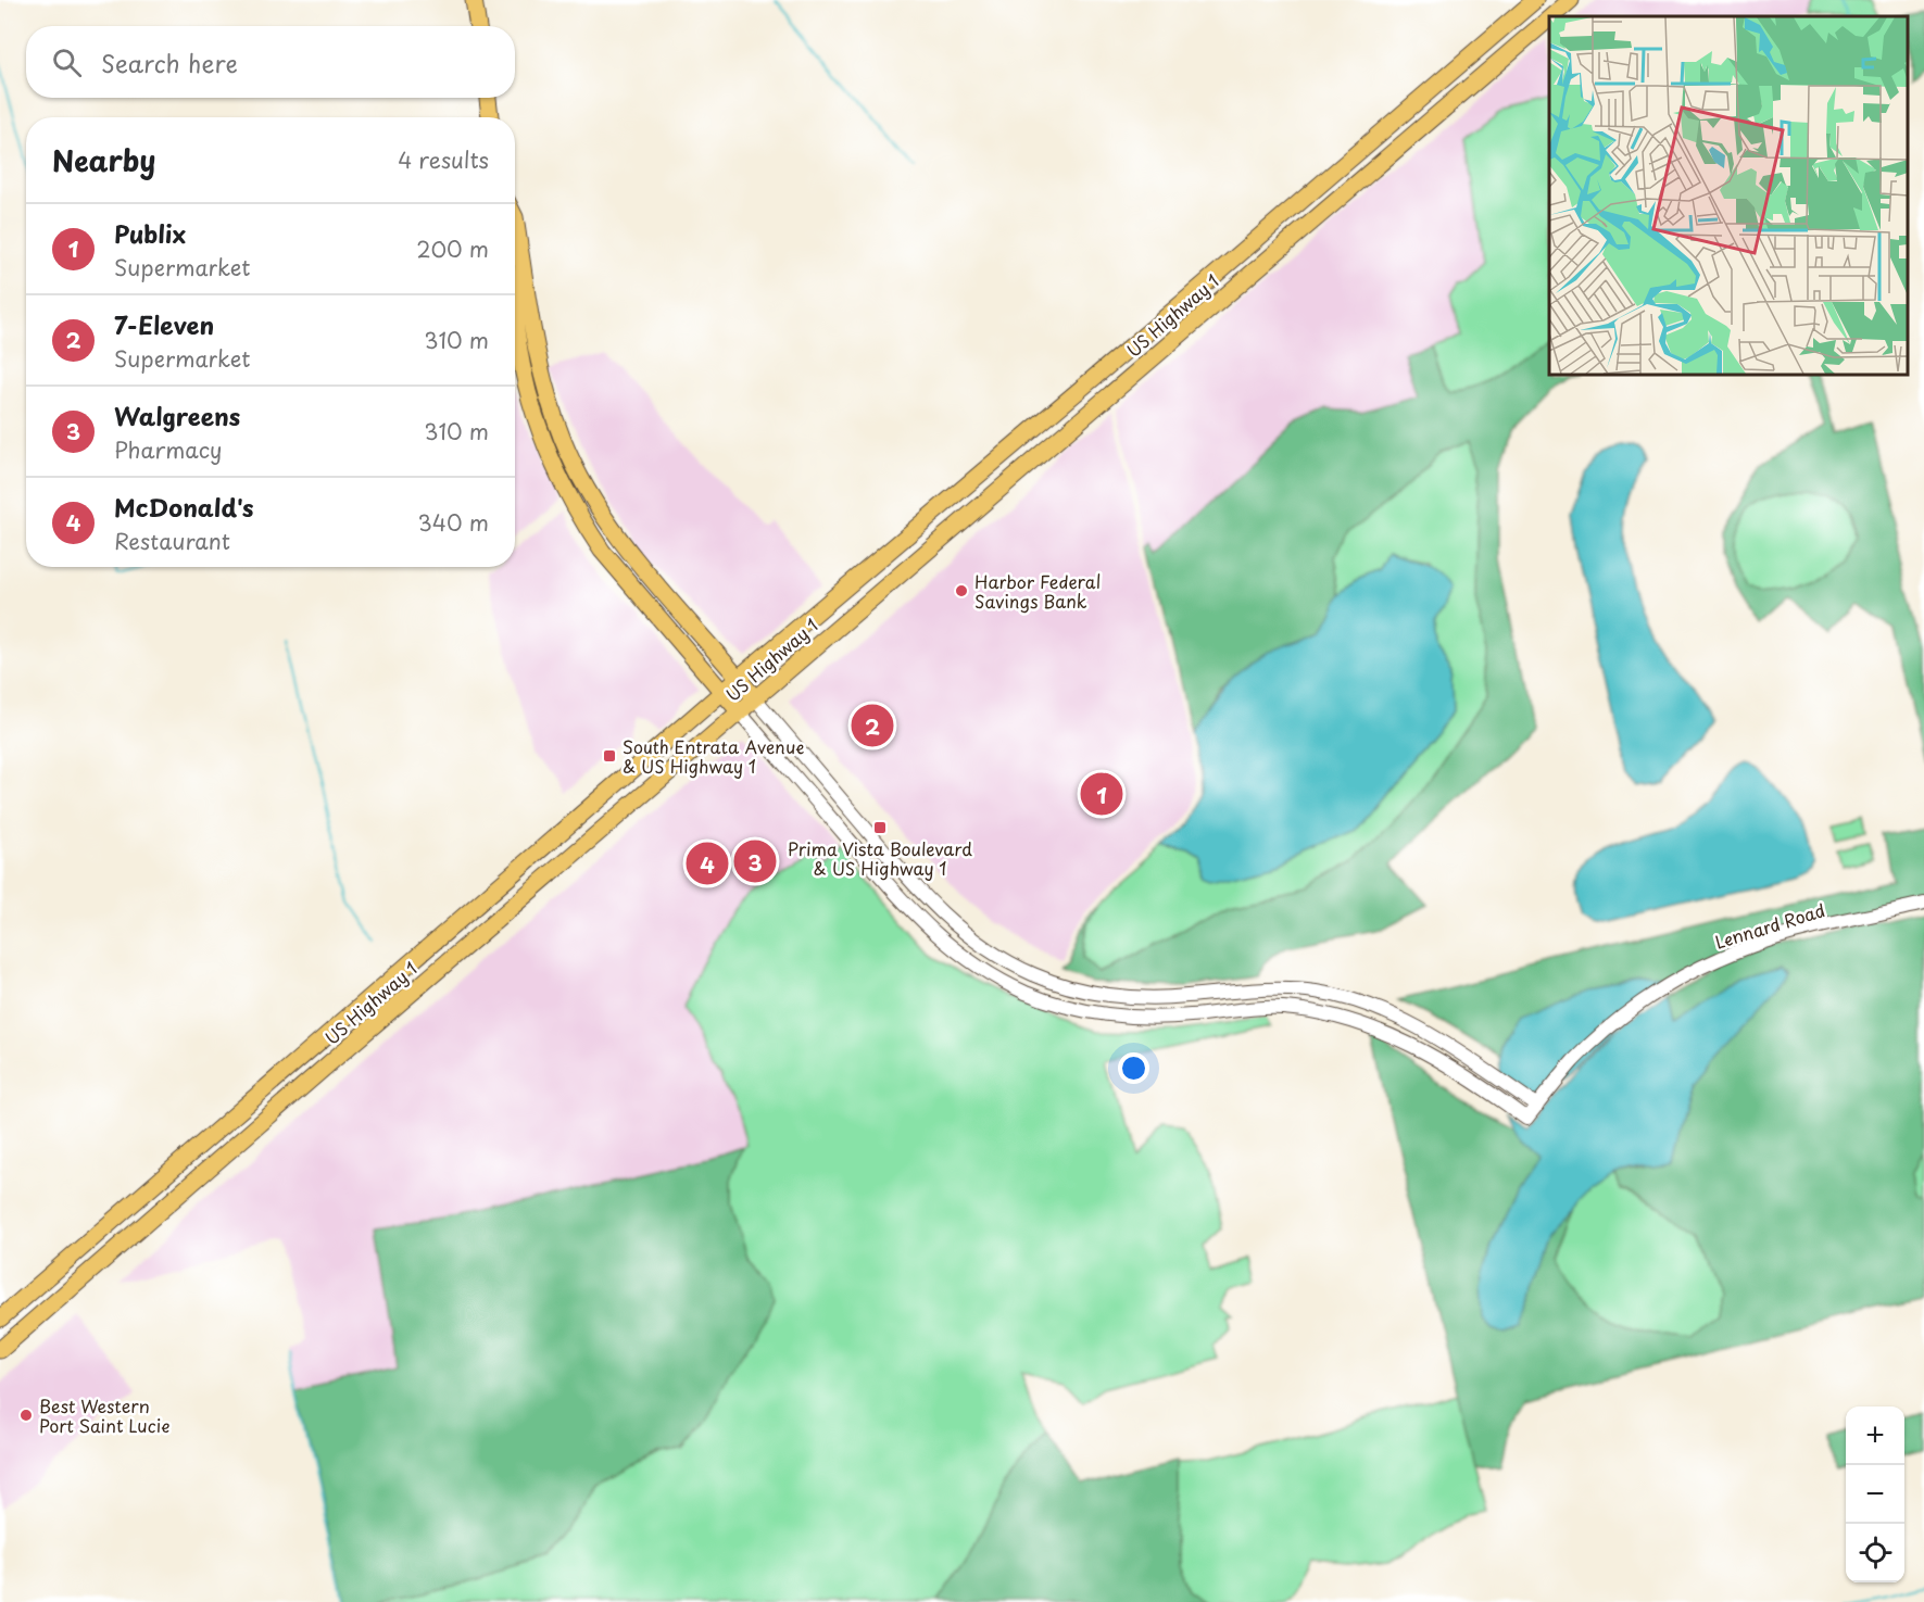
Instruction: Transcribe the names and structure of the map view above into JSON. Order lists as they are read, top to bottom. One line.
{"streets":{"main road":["US Highway 1"],"street":["Lennard Road"]},"crossings":[["US Highway 1","Lennard Road"]],"places":{"other":["Harbor Federal Savings Bank","Best Western Port Saint Lucie"],"transit":["South Entrata Avenue & US Highway 1","Prima Vista Boulevard & US Highway 1"]},"page":{"search":"Search here","heading":["Nearby","4 results"],"list":[{"mark":"1","name":"Publix","note":"Supermarket","value":"200 m"},{"mark":"2","name":"7-Eleven","note":"Supermarket","value":"310 m"},{"mark":"3","name":"Walgreens","note":"Pharmacy","value":"310 m"},{"mark":"4","name":"McDonald's","note":"Restaurant","value":"340 m"}],"pins":["2","1","3","4"],"map_buttons":["+","−"]}}
